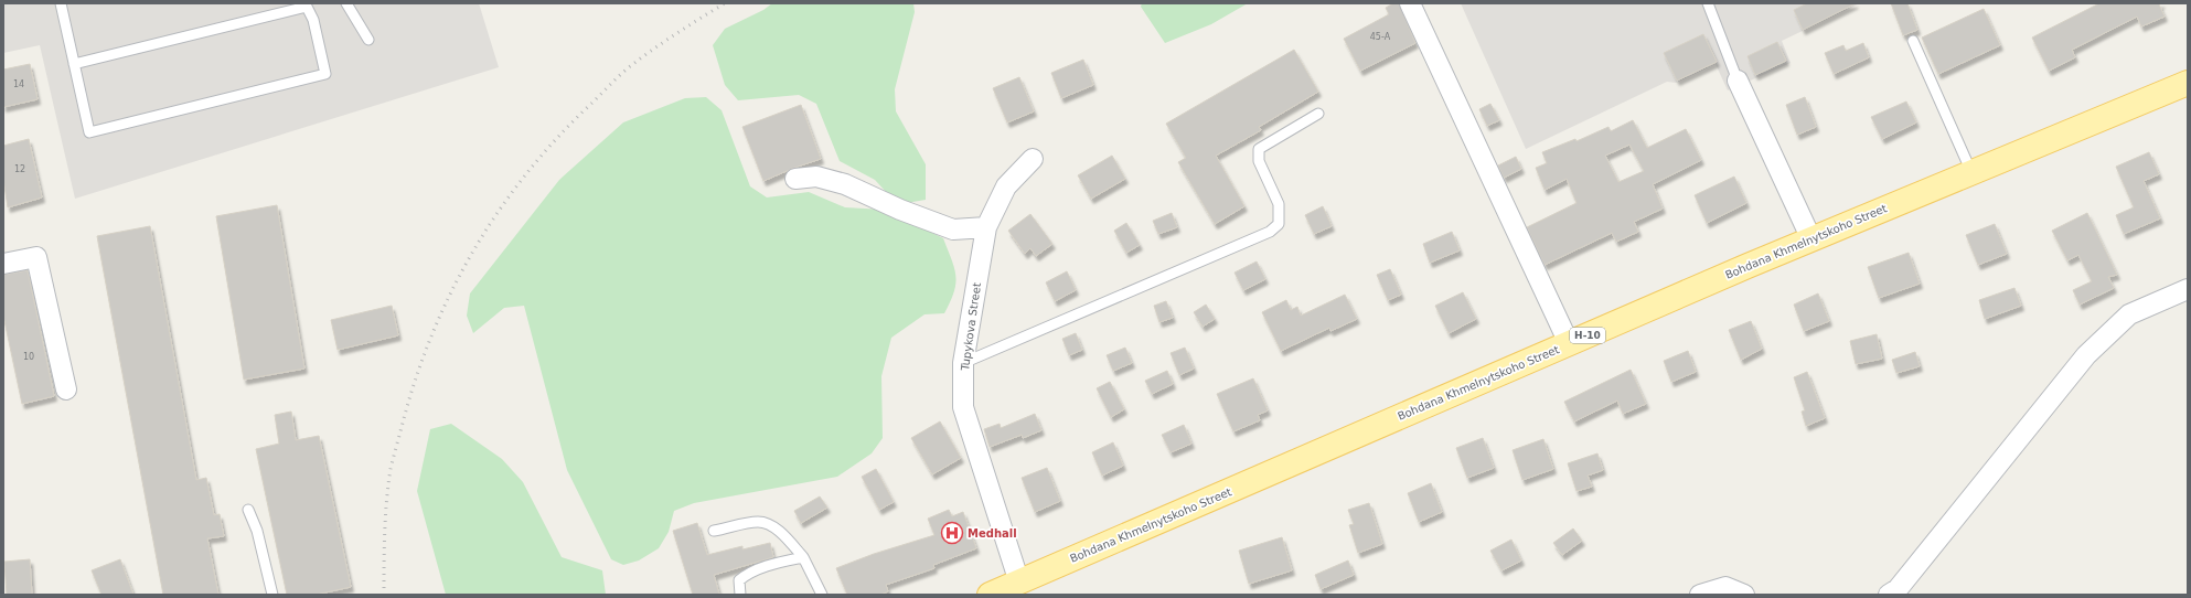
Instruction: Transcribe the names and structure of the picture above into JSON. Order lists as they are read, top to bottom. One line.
{"streets":{"main road":["Bohdana Khmelnytskoho Street","Н-10"],"street":["Tupykova Street"]},"crossings":[["Bohdana Khmelnytskoho Street","Tupykova Street"]],"places":{"hospital":["Medhall"]},"house_numbers":["45-А","14","12","10"]}
